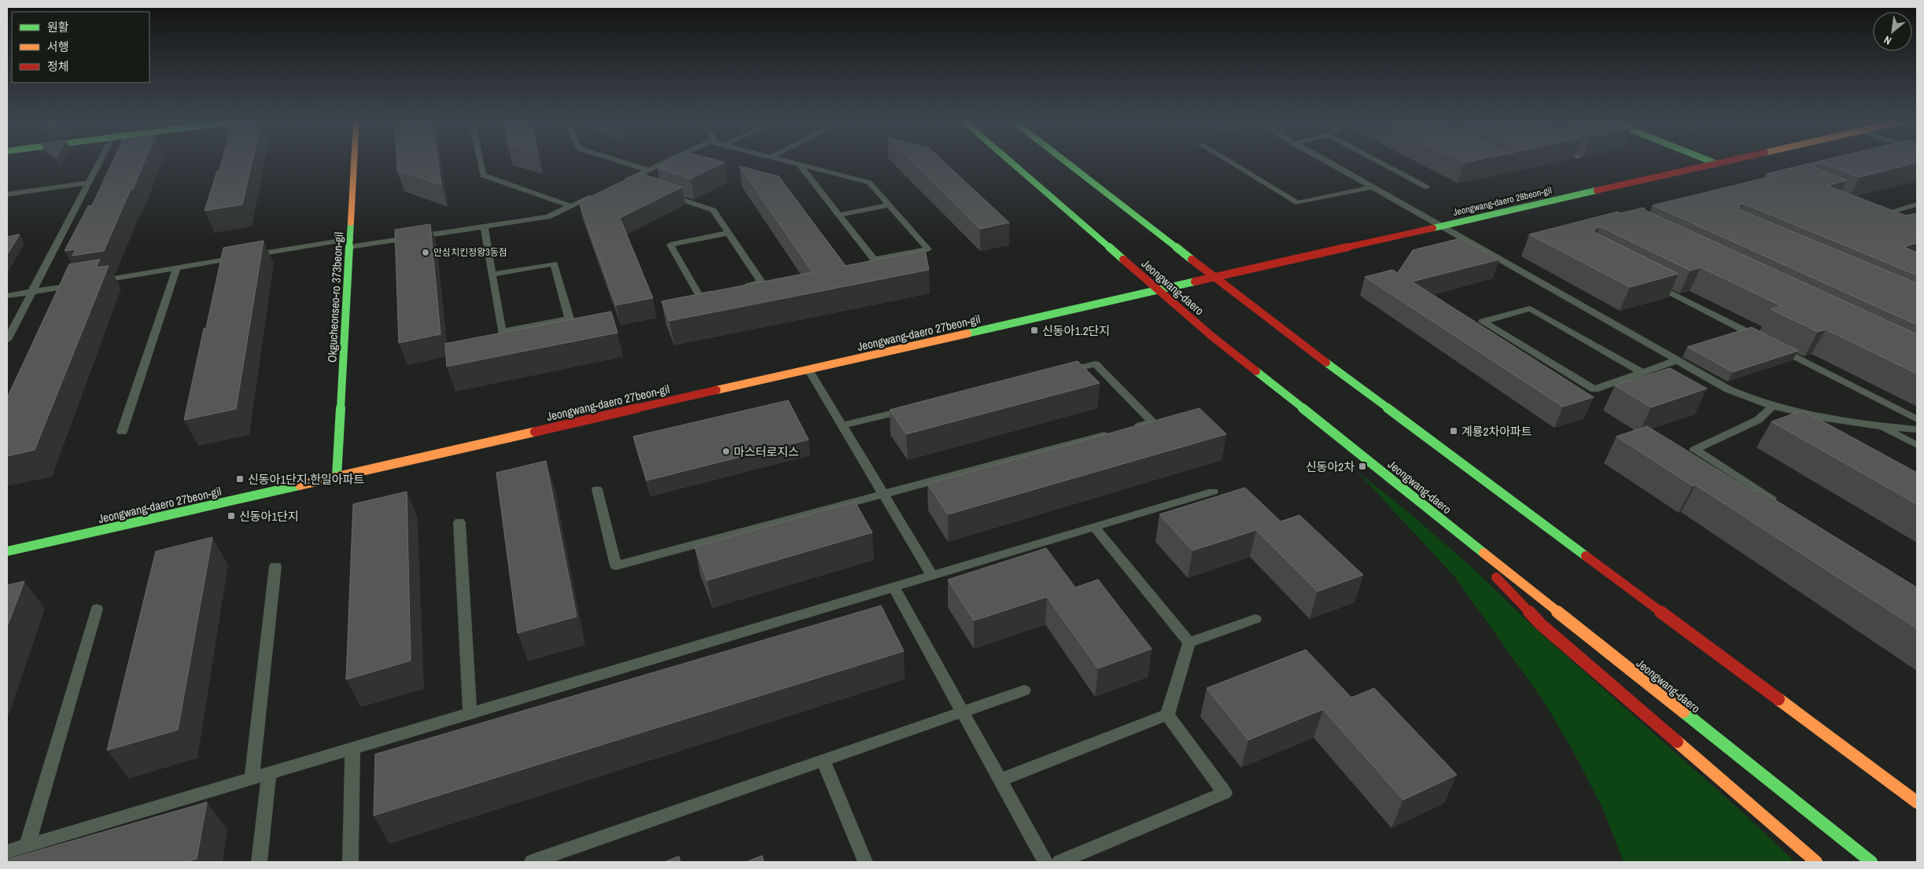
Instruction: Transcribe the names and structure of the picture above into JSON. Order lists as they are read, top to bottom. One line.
{"streets":{"street":["Jeongwang-daero 28beon-gil","Jeongwang-daero","Okgucheonseo-ro 373beon-gil","Jeongwang-daero 27beon-gil"]},"crossings":[["Jeongwang-daero 28beon-gil","Jeongwang-daero 27beon-gil"],["Jeongwang-daero","Jeongwang-daero 27beon-gil"],["Okgucheonseo-ro 373beon-gil","Jeongwang-daero 27beon-gil"]],"places":{"other":["안심치킨정왕3동점","마스터로지스"],"transit":["신동아1.2단지","계룡2차아파트","신동아2차","신동아1단지.한일아파트","신동아1단지"]},"legend":["원활","서행","정체"],"north":"bottom left"}
